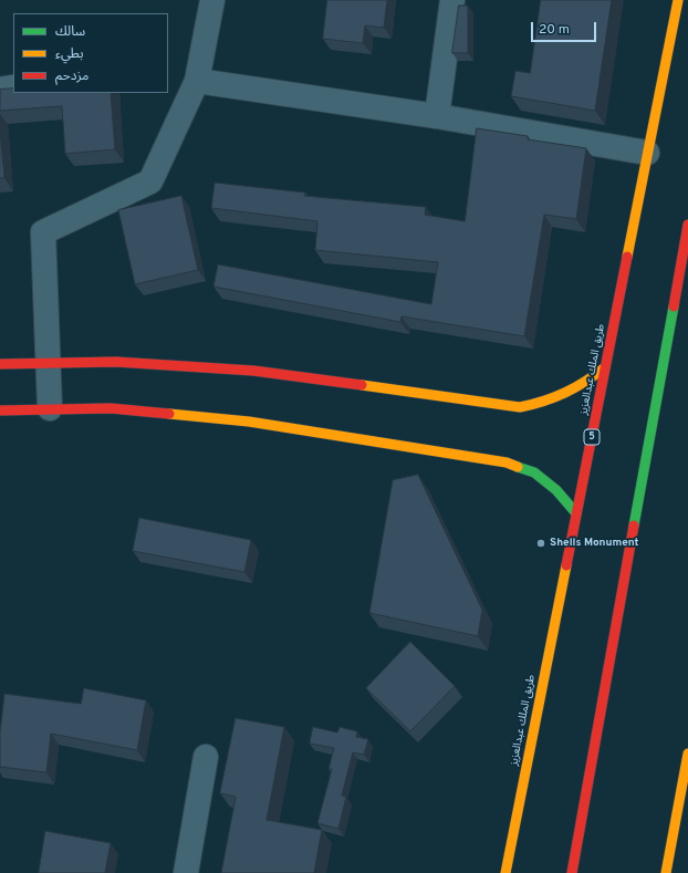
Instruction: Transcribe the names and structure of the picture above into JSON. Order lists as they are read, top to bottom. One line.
{"streets":{"main road":["طريق الملك عبدالعزيز","5"]},"places":["Shells Monument"],"legend":["سالك","بطيء","مزدحم"],"scale_bar":"20 m"}
